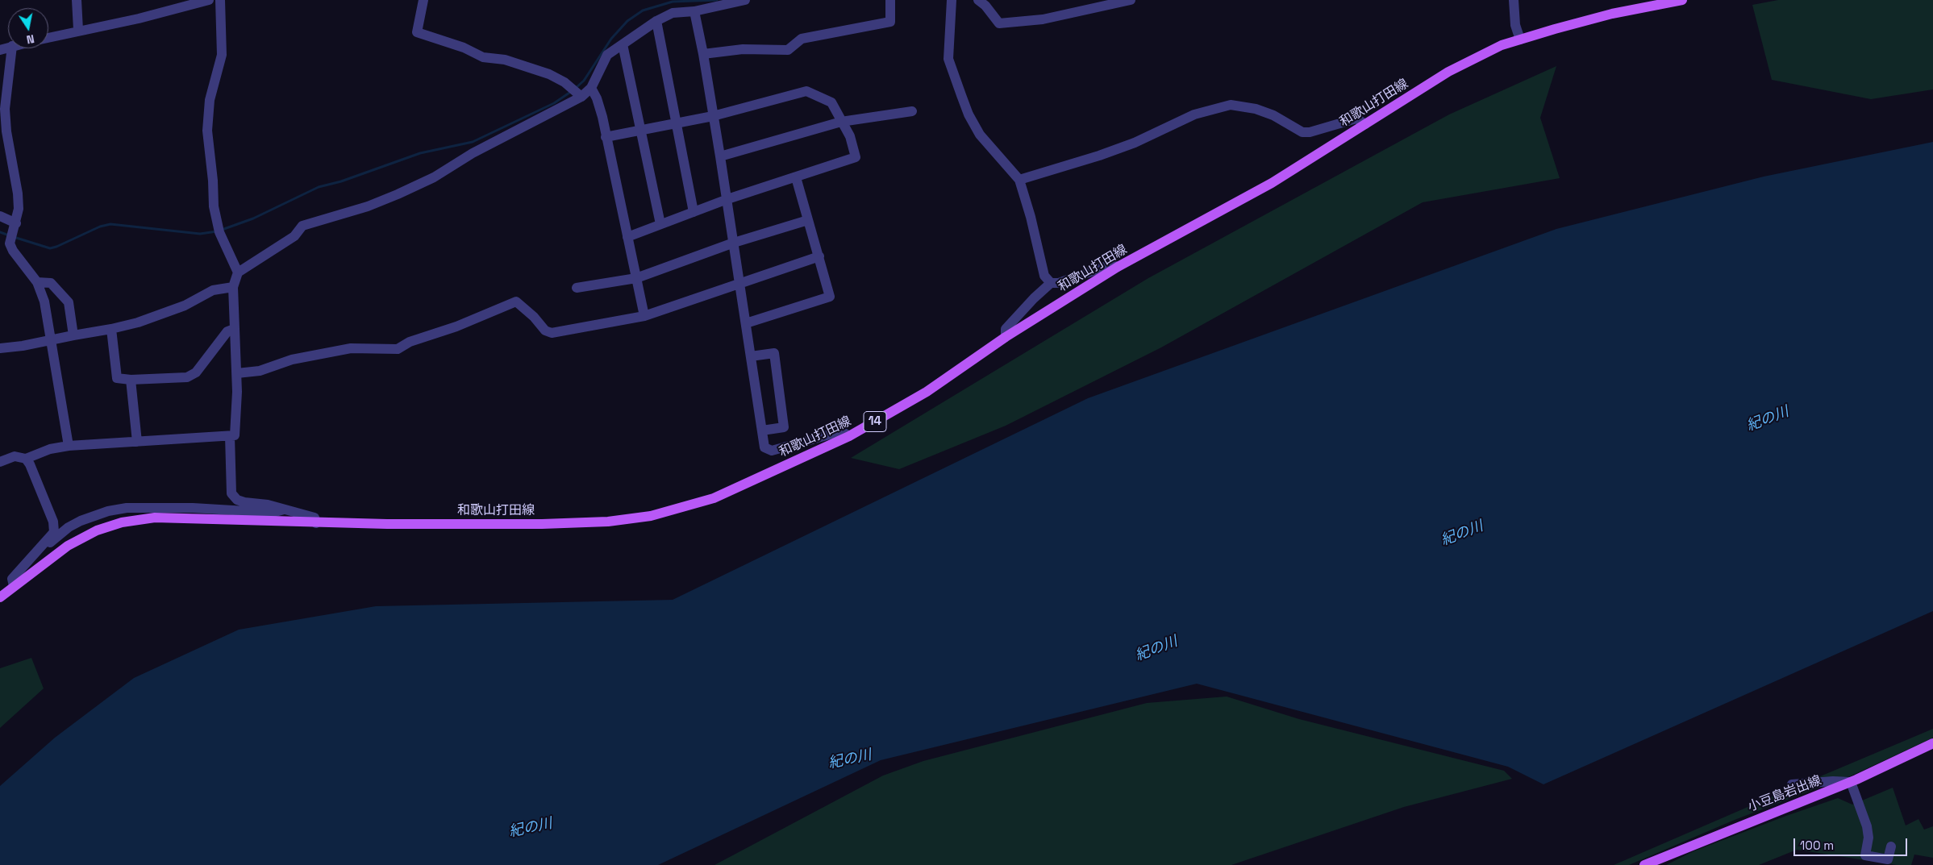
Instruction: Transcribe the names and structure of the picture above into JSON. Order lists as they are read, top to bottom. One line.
{"streets":{"main road":["和歌山打田線","14","小豆島岩出線"]},"water":["紀の川"],"scale_bar":"100 m","north":"bottom"}
